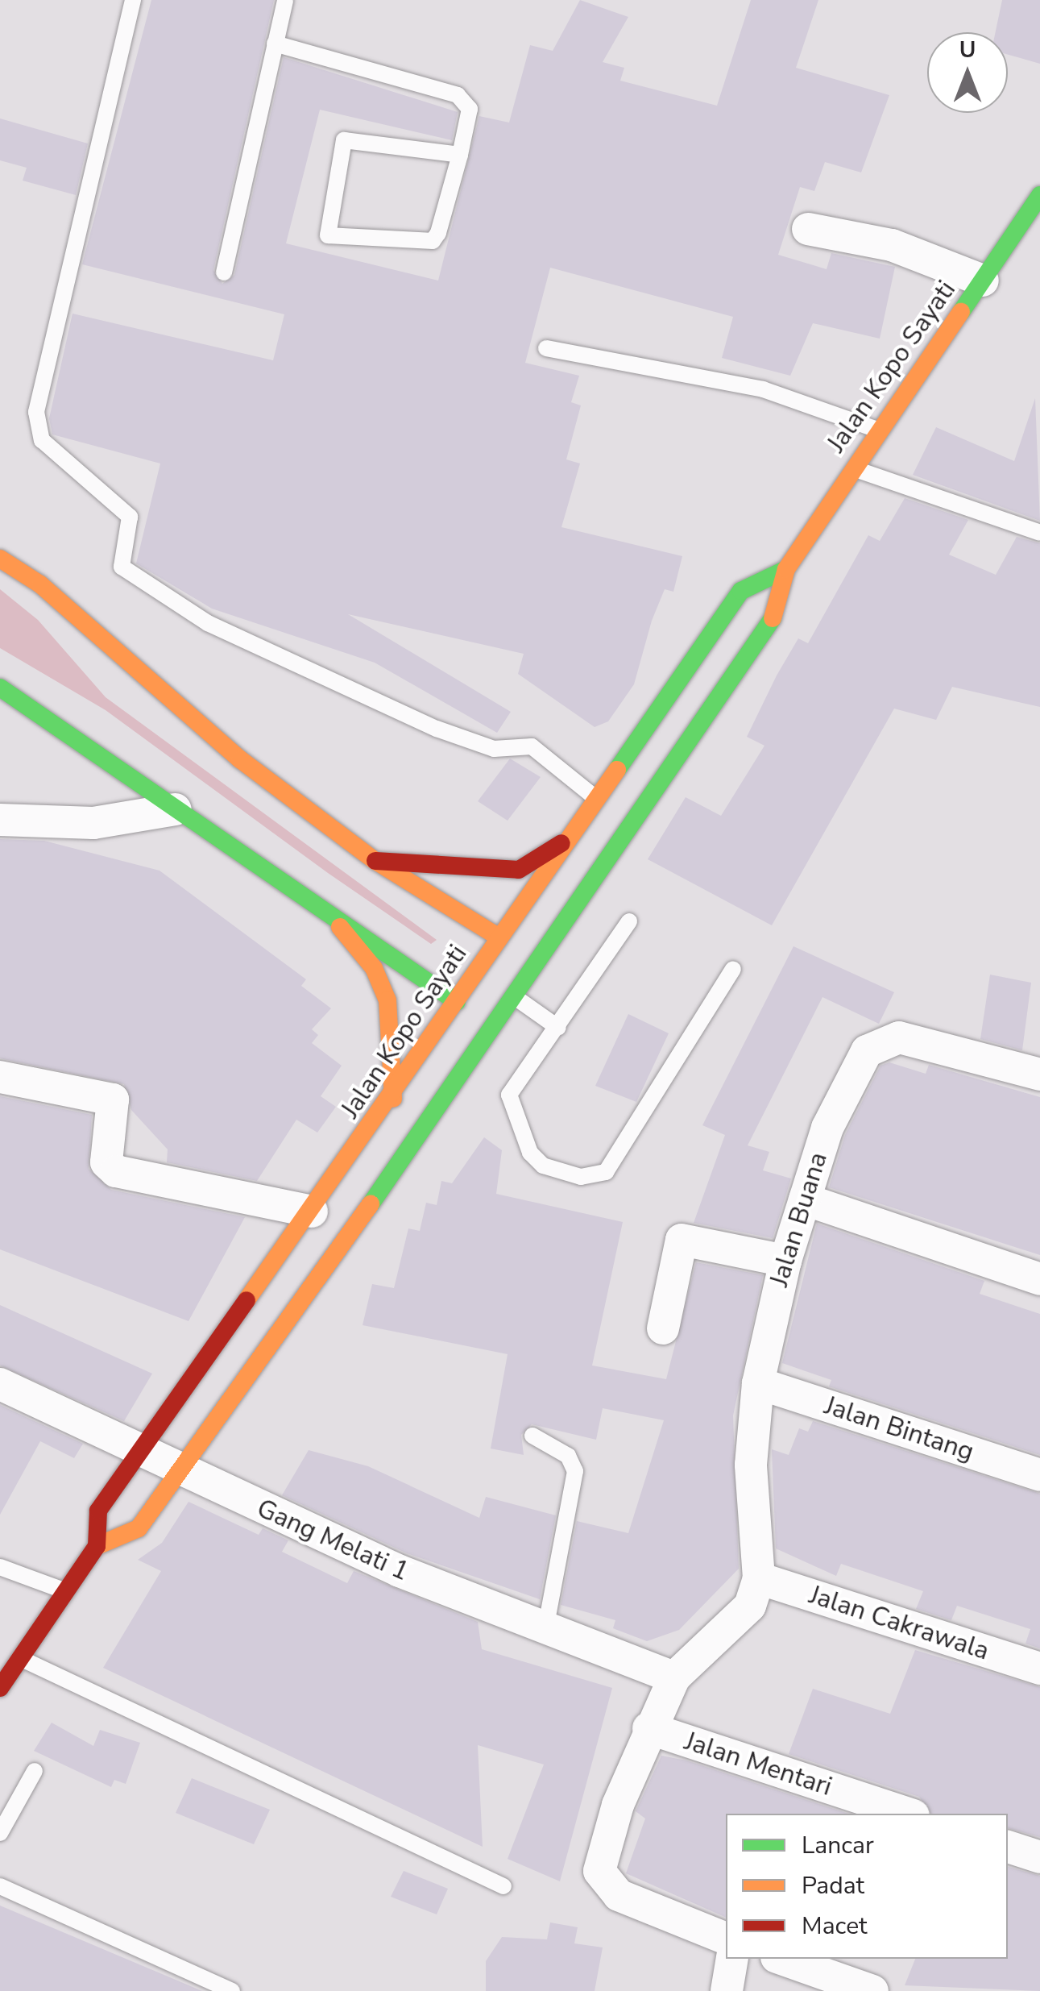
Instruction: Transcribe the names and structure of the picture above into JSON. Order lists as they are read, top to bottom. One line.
{"streets":{"main road":["Jalan Kopo Sayati"],"street":["Jalan Buana","Jalan Bintang","Gang Melati 1","Jalan Cakrawala","Jalan Mentari"]},"crossings":[["Jalan Kopo Sayati","Gang Melati 1"],["Jalan Buana","Jalan Bintang"],["Jalan Buana","Jalan Cakrawala"]],"legend":["Lancar","Padat","Macet"],"north":"top"}
